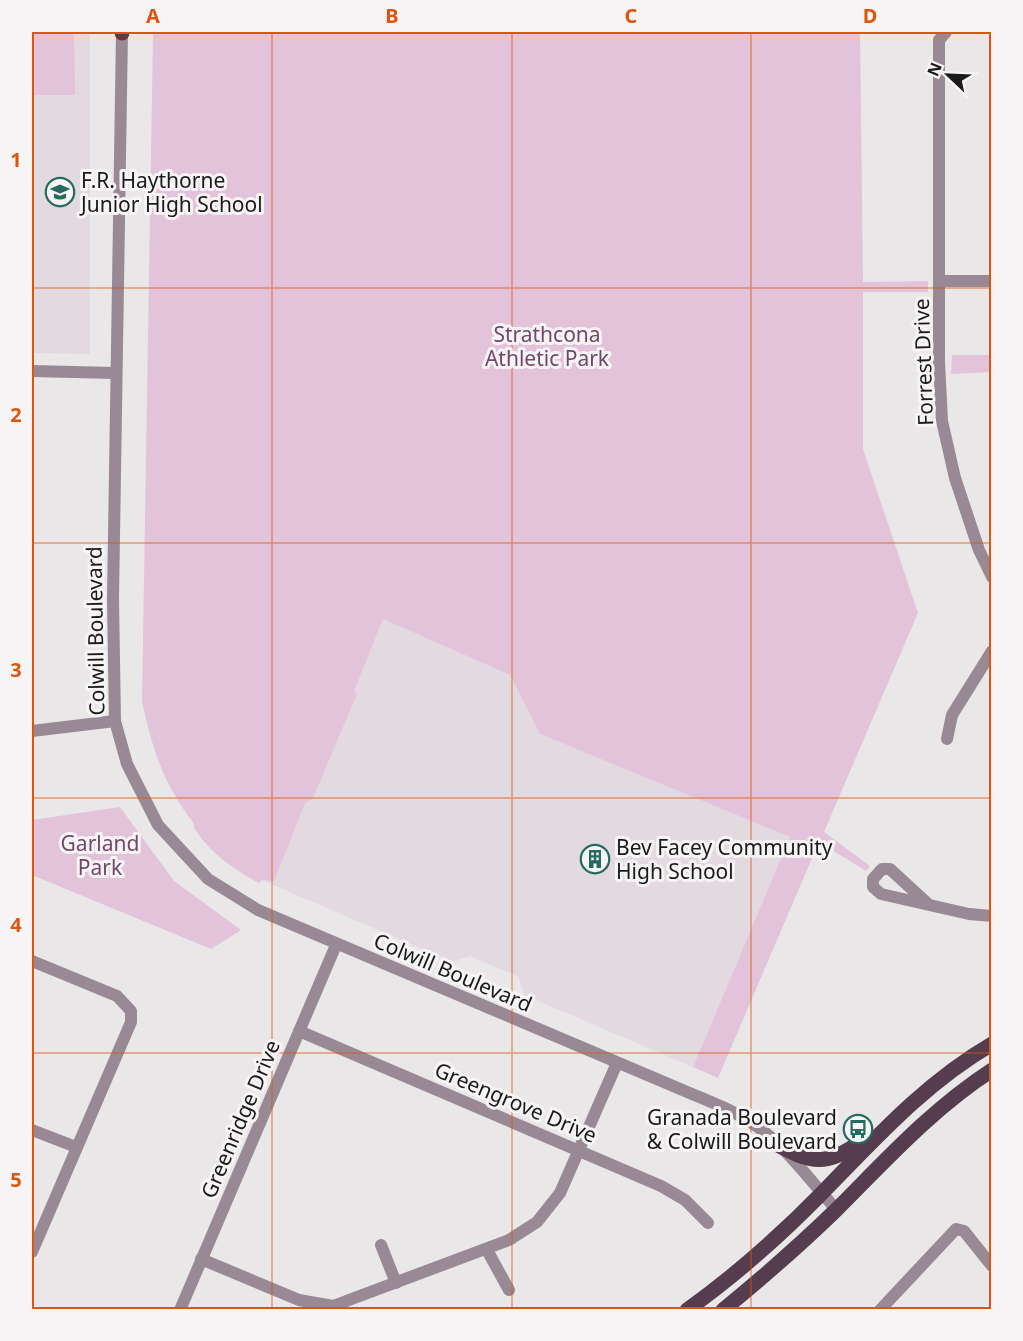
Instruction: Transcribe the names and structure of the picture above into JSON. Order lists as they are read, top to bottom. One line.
{"streets":{"street":["Forrest Drive","Colwill Boulevard","Greengrove Drive","Greenridge Drive"]},"crossings":[["Colwill Boulevard","Greenridge Drive"],["Greengrove Drive","Greenridge Drive"]],"parks":["Strathcona Athletic Park","Garland Park"],"places":{"school or university":["F.R. Haythorne Junior High School"],"building":["Bev Facey Community High School"],"bus stop":["Granada Boulevard & Colwill Boulevard"]},"north":"top left","grid":{"columns":["A","B","C","D"],"rows":["1","2","3","4","5"]}}
